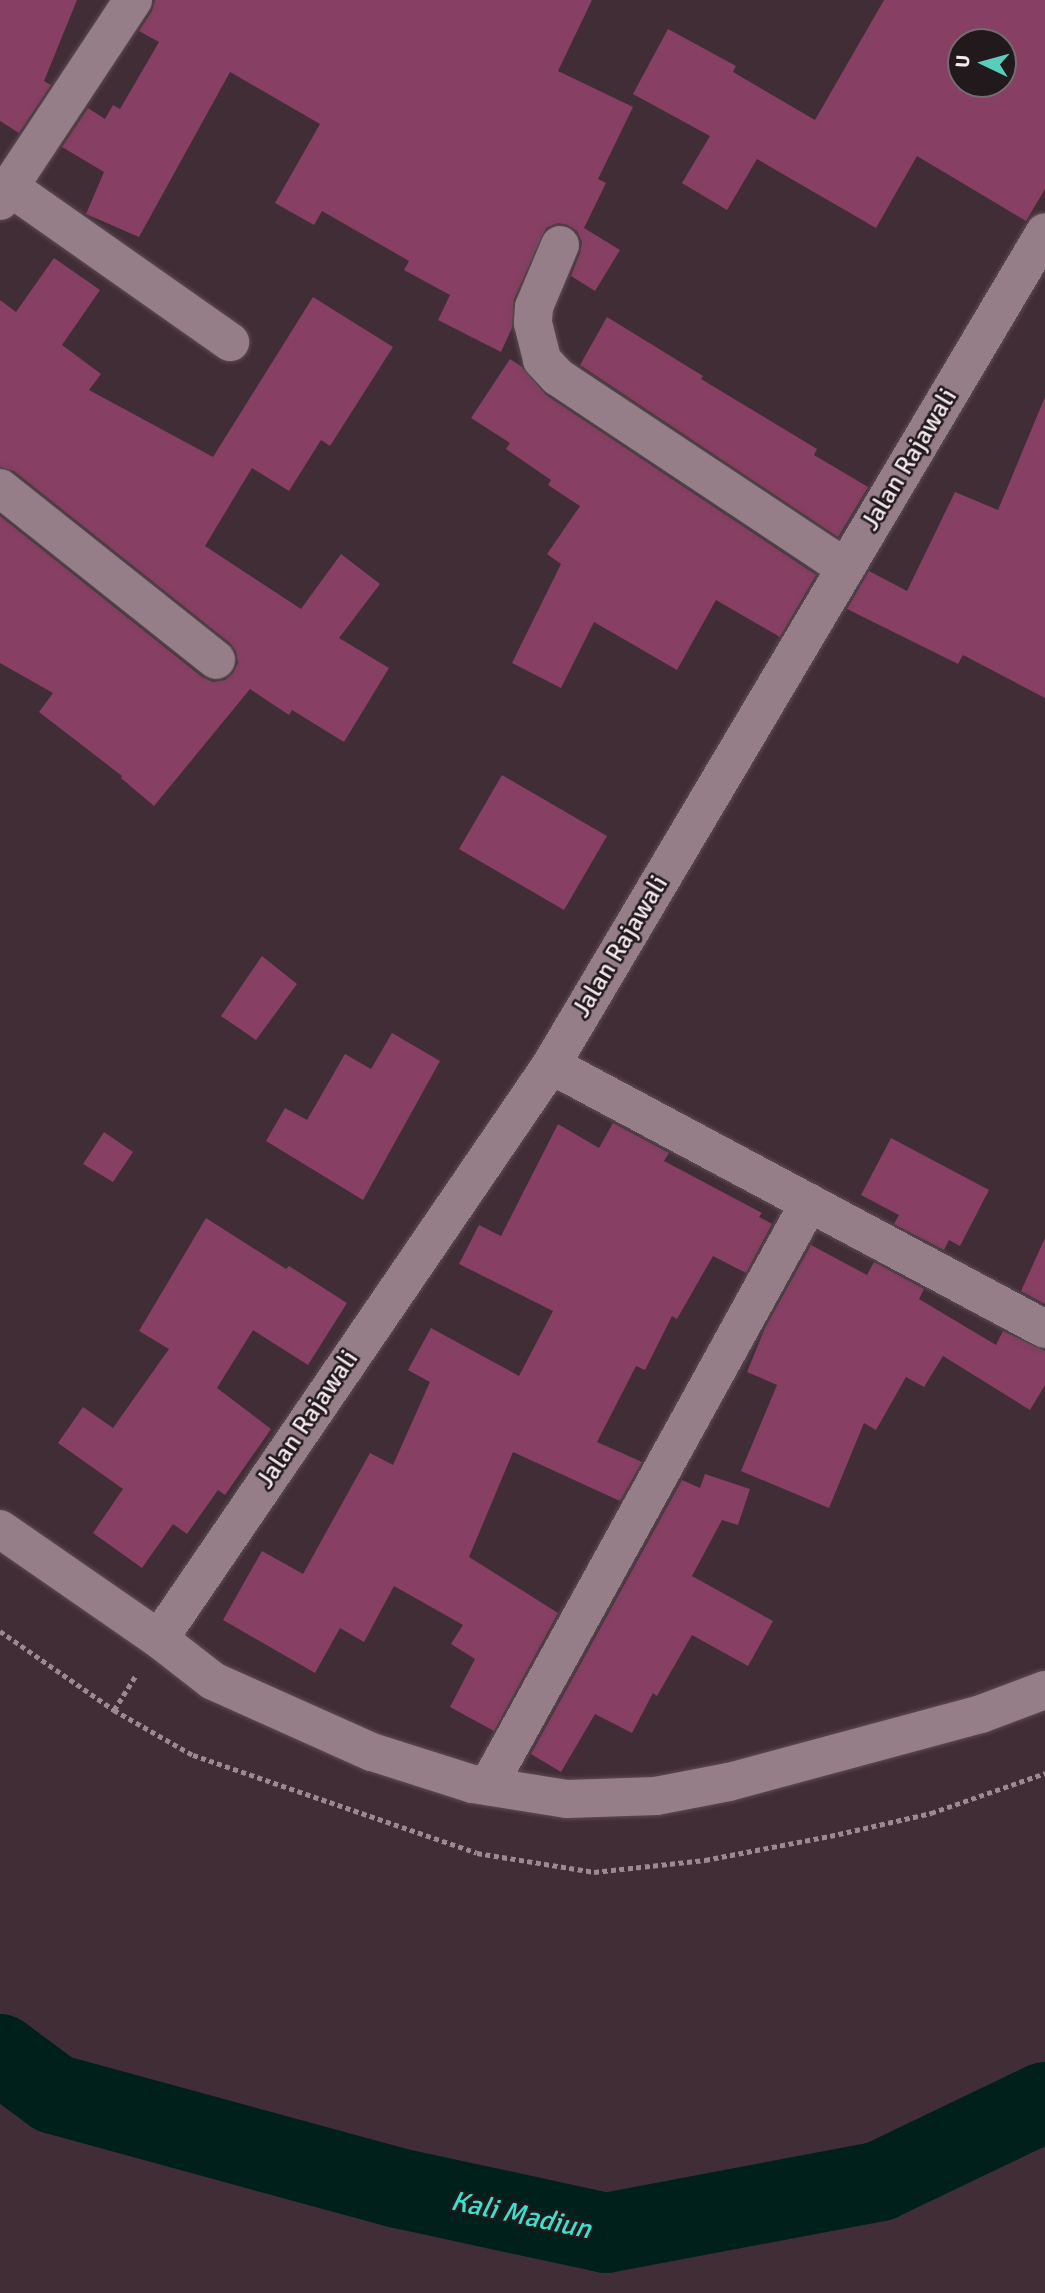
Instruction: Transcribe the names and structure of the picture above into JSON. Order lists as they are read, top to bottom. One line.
{"streets":{"street":["Jalan Rajawali"]},"water":["Kali Madiun"],"north":"left"}
